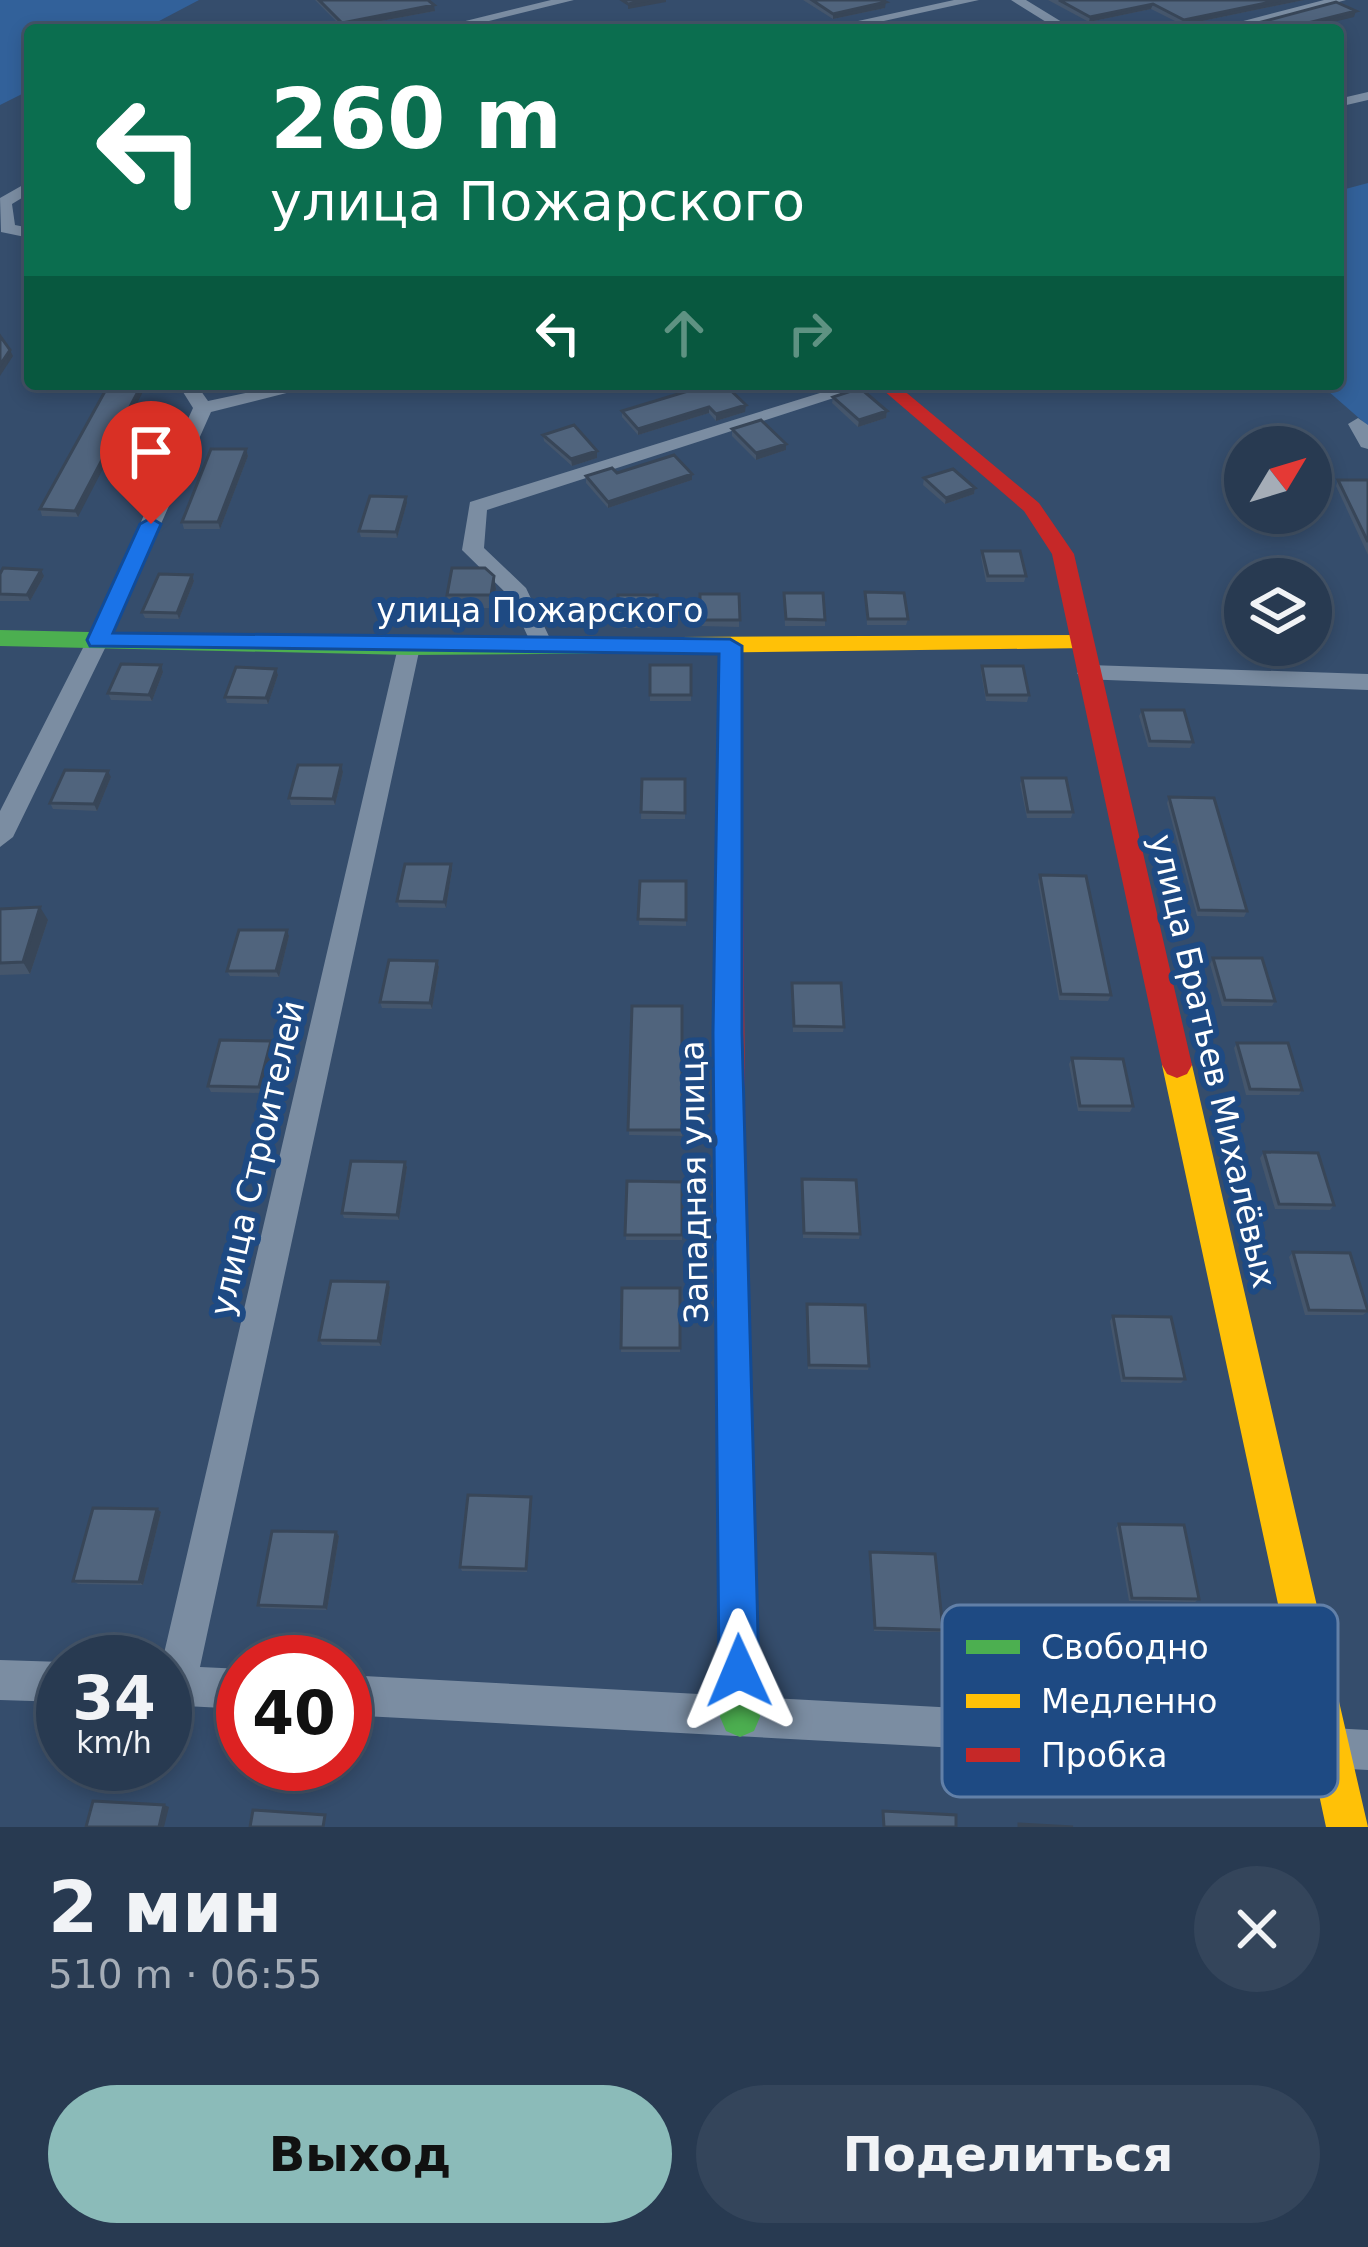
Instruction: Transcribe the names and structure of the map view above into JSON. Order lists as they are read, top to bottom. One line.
{"streets":{"street":["улица Пожарского","улица Братьев Михалёвых","улица Строителей","Западная улица"]},"crossings":[["улица Пожарского","улица Братьев Михалёвых"],["улица Пожарского","улица Строителей"],["улица Пожарского","Западная улица"]],"legend":["Свободно","Медленно","Пробка"],"north":"top right","page":{"turn":["260 m","улица Пожарского"],"speed":"34 km/h","limit":"40","heading":["2 мин","510 m · 06:55"],"buttons":["Выход","Поделиться"]}}
